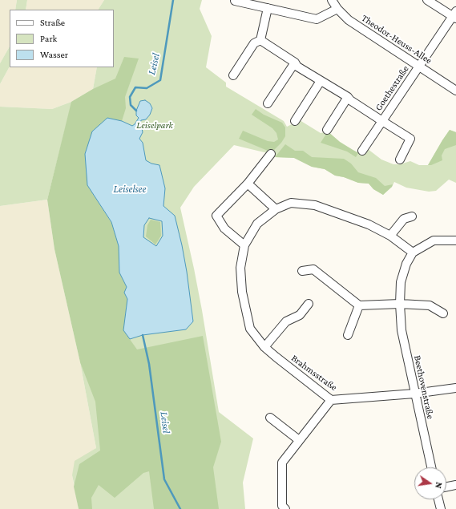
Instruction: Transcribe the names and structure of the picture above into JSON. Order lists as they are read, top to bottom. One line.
{"streets":{"street":["Theodor-Heuss-Allee","Goethestraße","Brahmsstraße","Beethovenstraße"]},"crossings":[["Theodor-Heuss-Allee","Goethestraße"],["Brahmsstraße","Beethovenstraße"]],"water":["Leisel","Leiselsee"],"parks":["Leiselpark"],"legend":["Straße","Park","Wasser"],"north":"right"}
